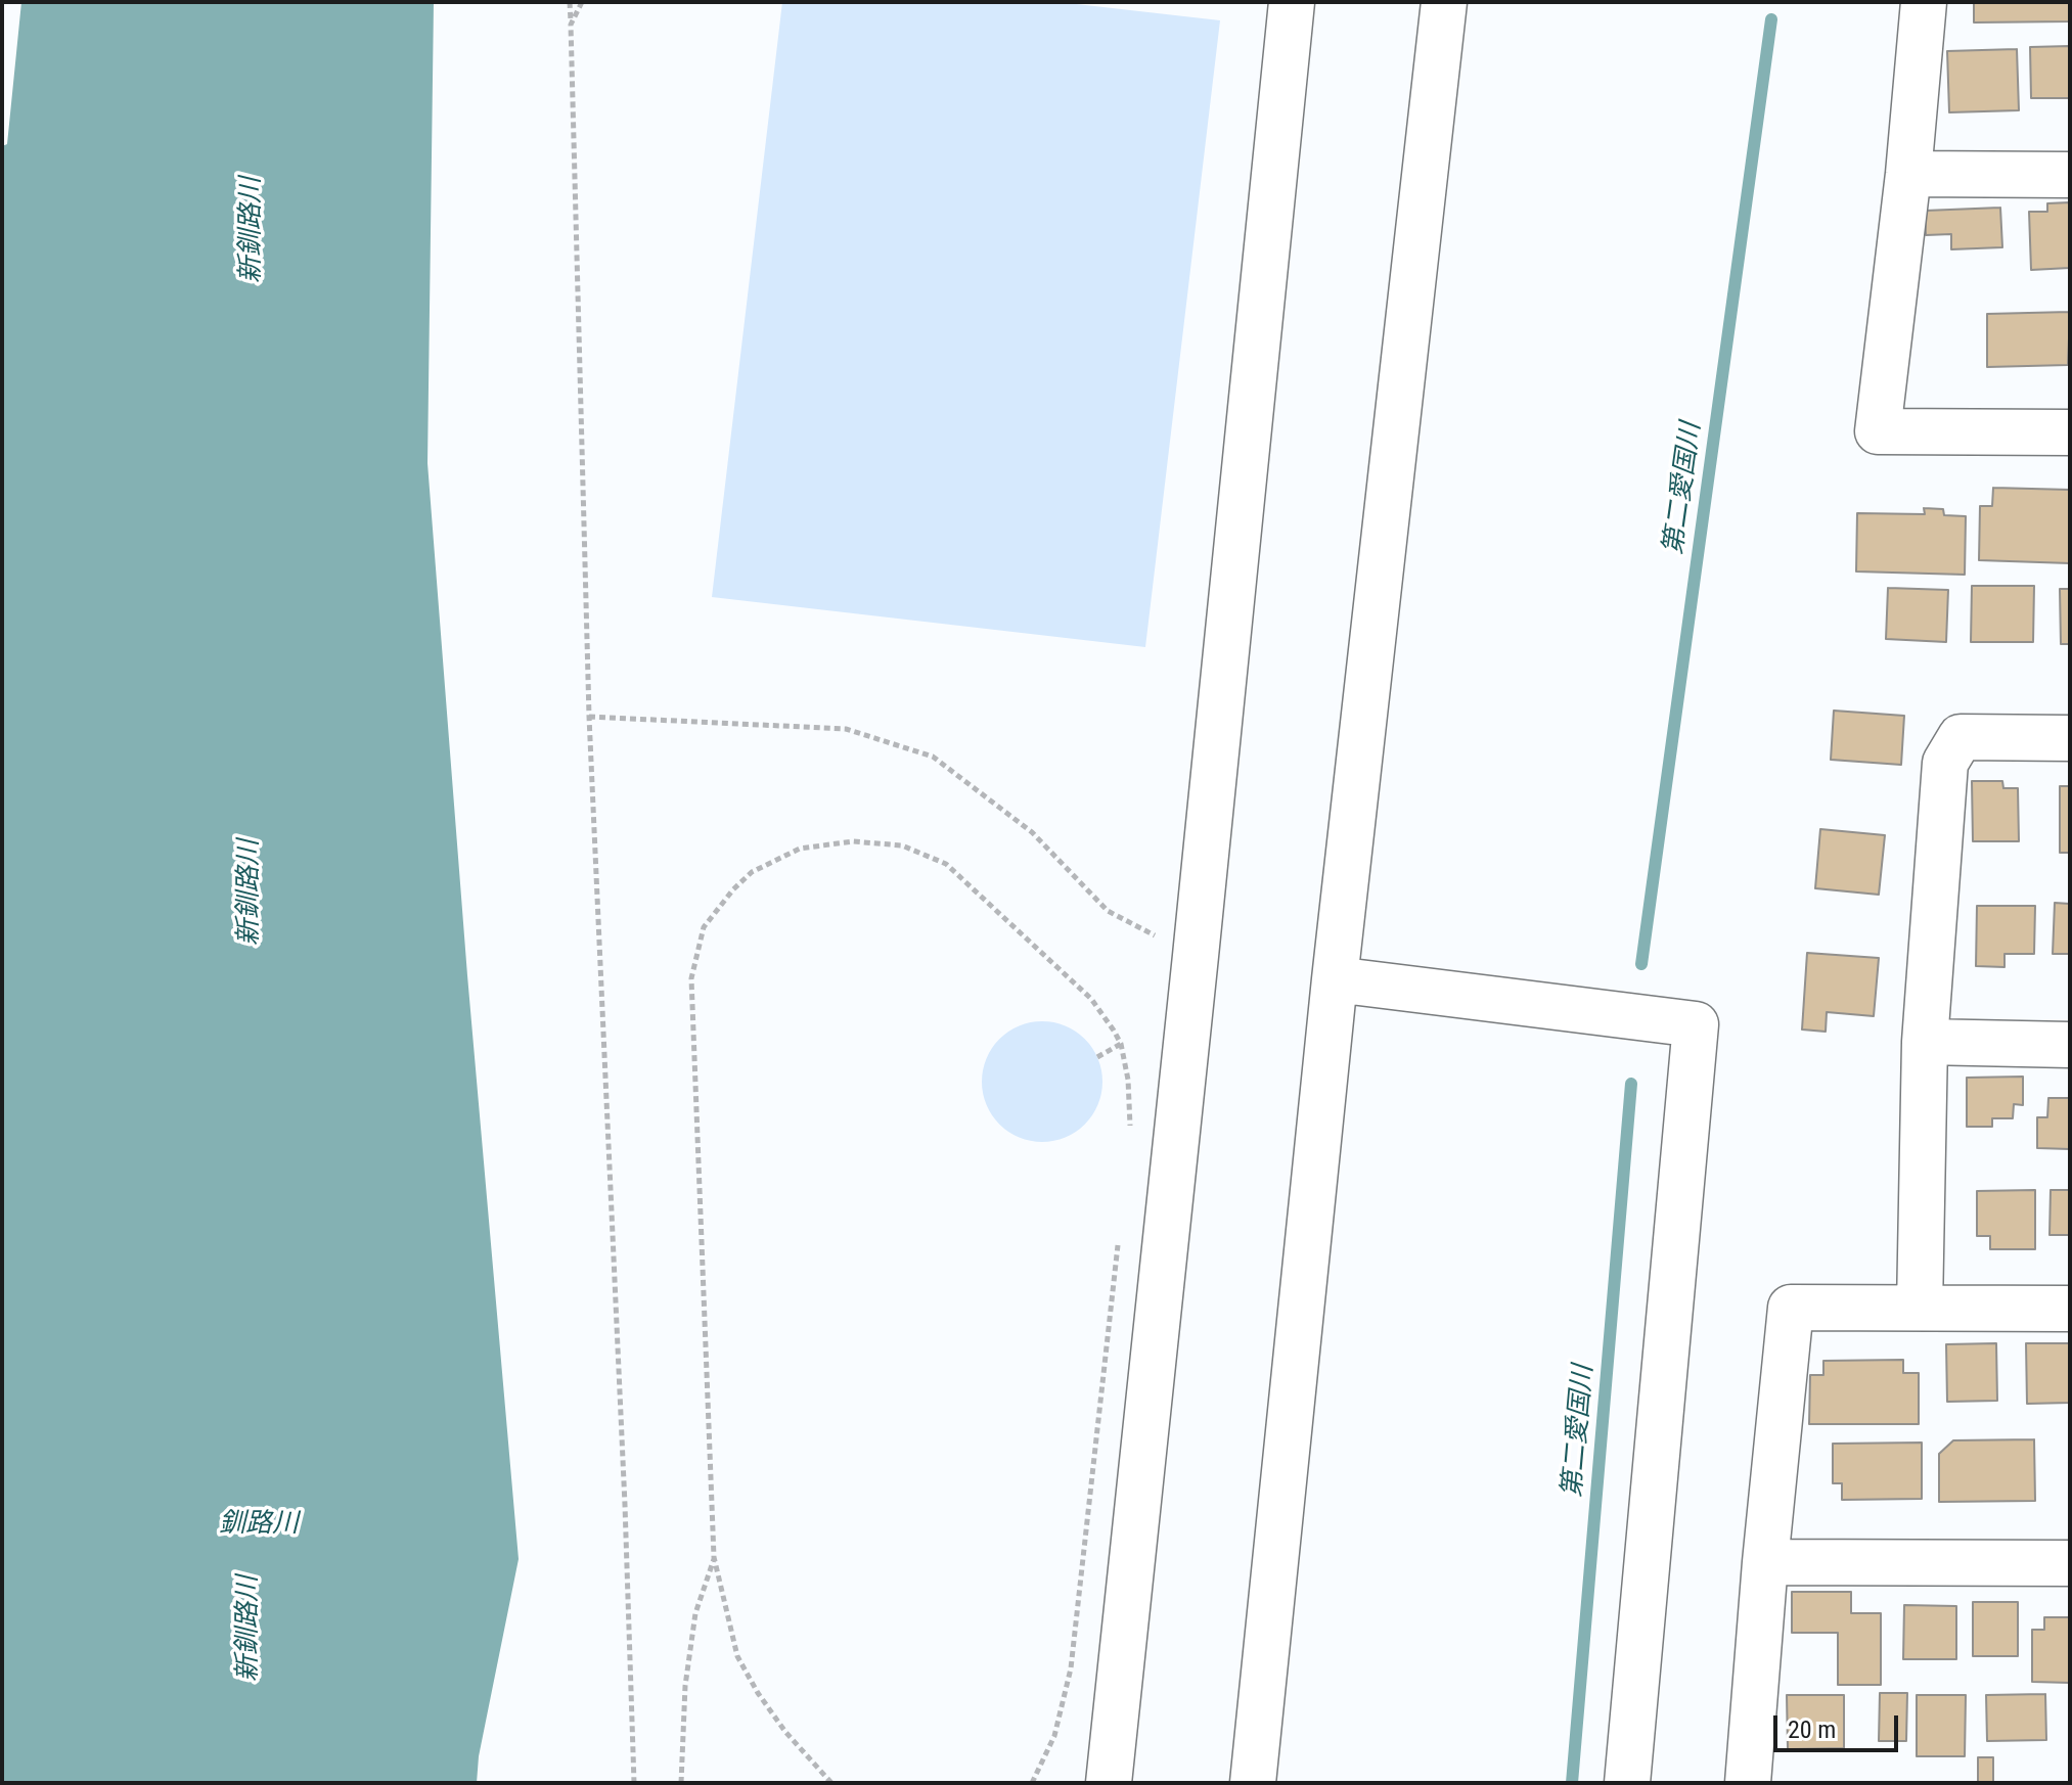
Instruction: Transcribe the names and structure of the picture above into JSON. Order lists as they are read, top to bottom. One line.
{"water":["新釧路川","第二愛国川","釧路川"],"scale_bar":"20 m"}
